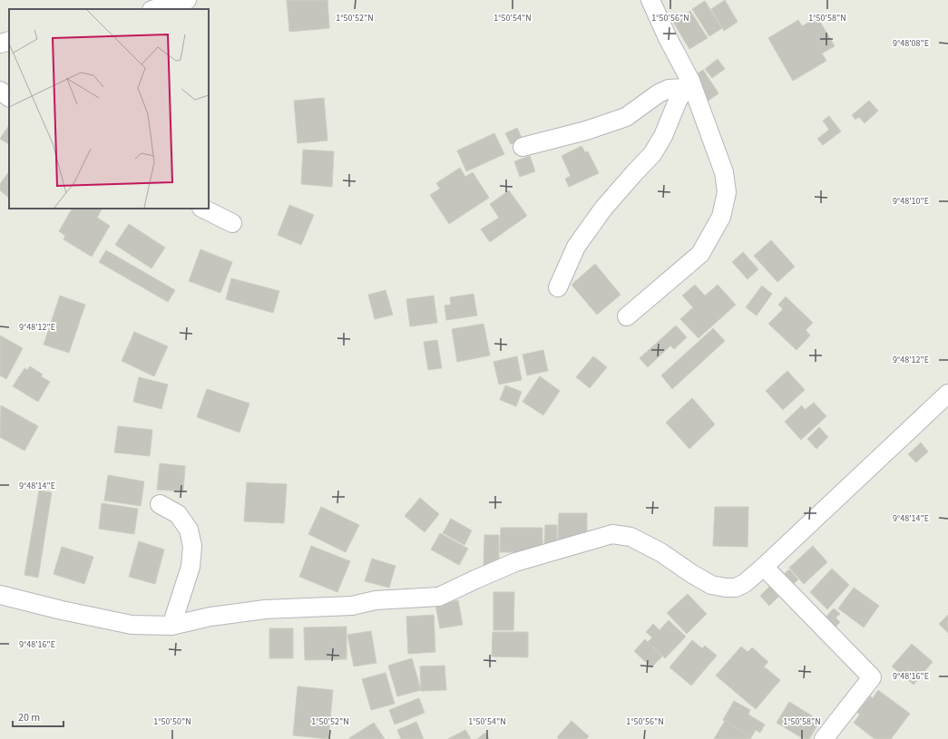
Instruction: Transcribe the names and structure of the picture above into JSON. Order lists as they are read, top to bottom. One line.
{"scale_bar":"20 m","coordinates":["1°50'52\"N","1°50'54\"N","1°50'56\"N","1°50'58\"N","9°48'08\"E","9°48'10\"E","9°48'12\"E","9°48'14\"E","9°48'16\"E","1°50'50\"N"]}
